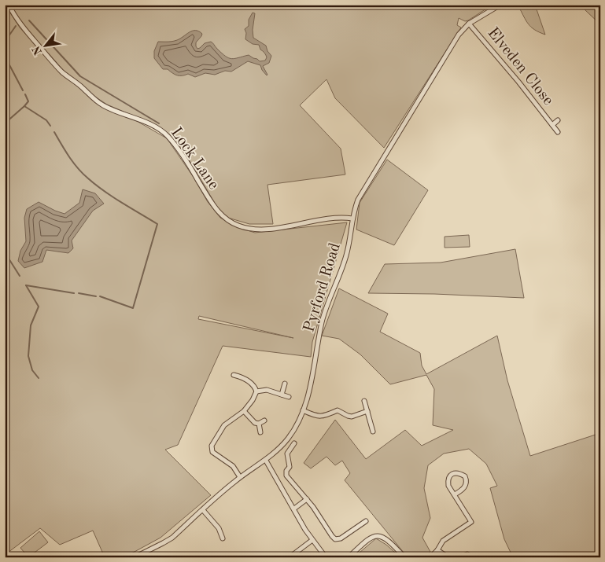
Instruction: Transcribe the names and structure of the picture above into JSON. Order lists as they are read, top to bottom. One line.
{"streets":{"street":["Elveden Close","Lock Lane","Pyrford Road"]},"crossings":[["Elveden Close","Pyrford Road"],["Lock Lane","Pyrford Road"]],"north":"bottom left"}
